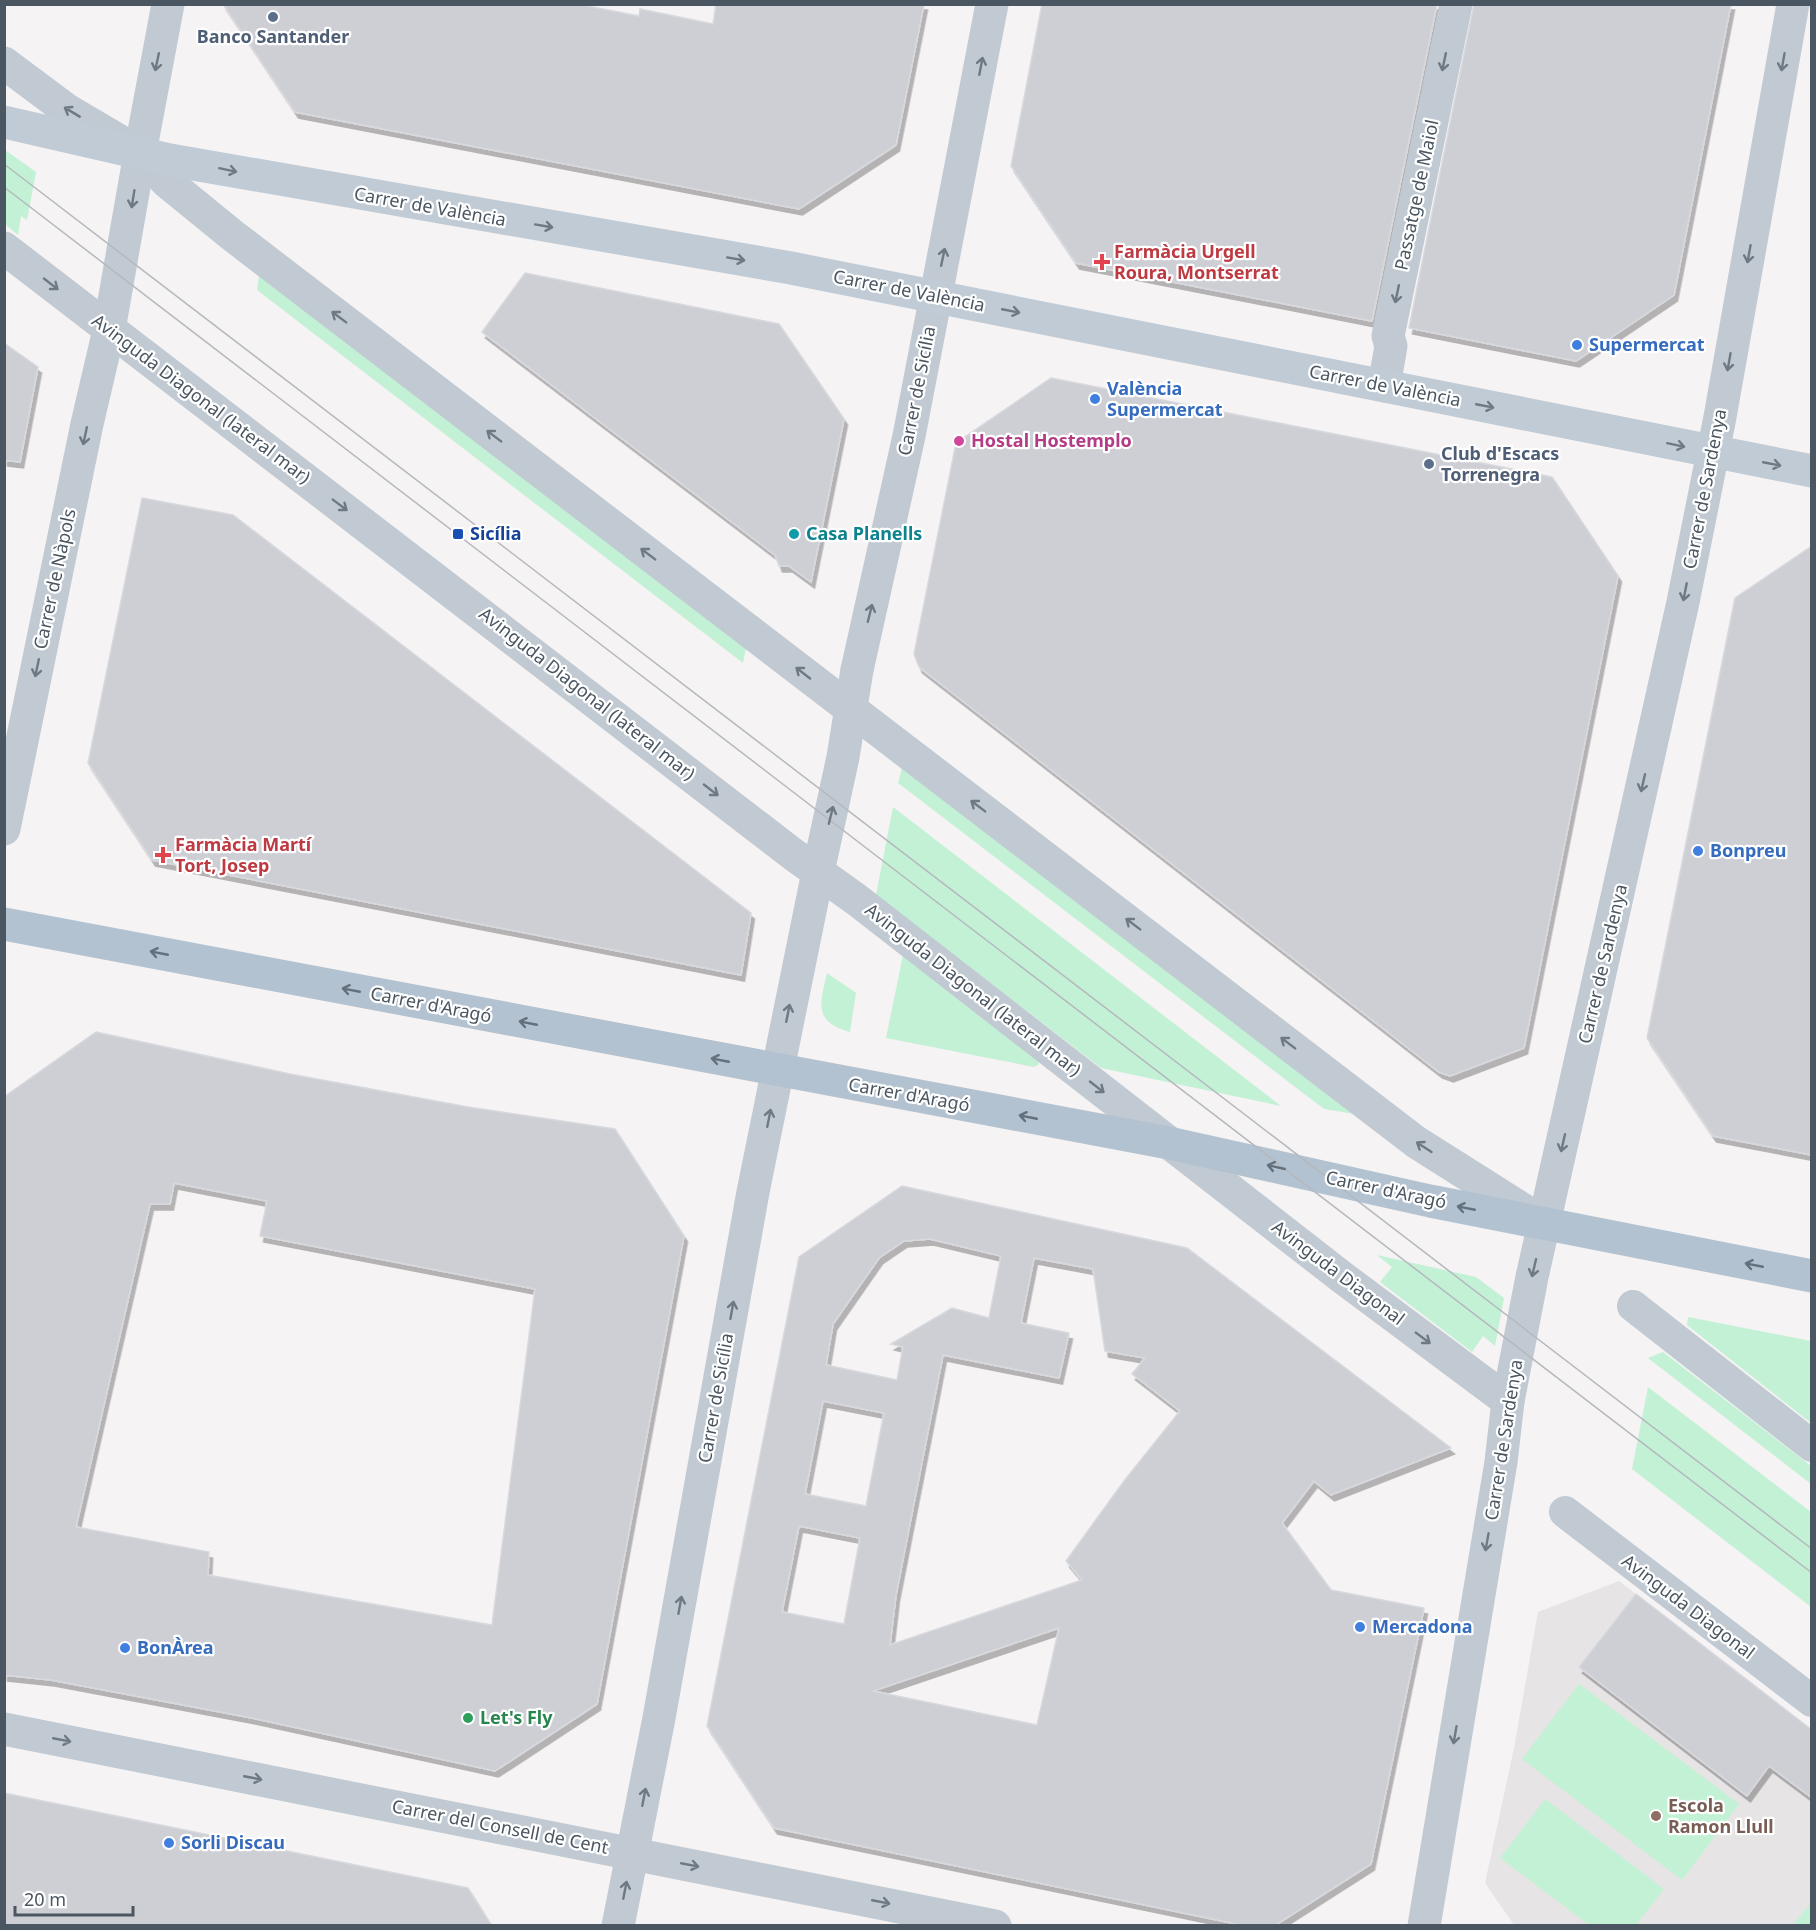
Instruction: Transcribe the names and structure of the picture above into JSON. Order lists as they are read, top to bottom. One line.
{"streets":{"main road":["Carrer de València","Carrer d'Aragó"],"street":["Passatge de Maiol","Carrer de Sicília","Avinguda Diagonal (lateral mar)","Carrer de Sardenya","Carrer de Nàpols","Avinguda Diagonal","Carrer del Consell de Cent"]},"crossings":[["Passatge de Maiol","Carrer de València"],["Carrer de València","Carrer de Sicília"],["Carrer de València","Carrer de Sardenya"],["Carrer de València","Carrer de Nàpols"],["Carrer de Sicília","Avinguda Diagonal (lateral mar)"],["Carrer de Sicília","Carrer d'Aragó"],["Carrer de Sicília","Carrer del Consell de Cent"],["Avinguda Diagonal (lateral mar)","Carrer de Nàpols"],["Avinguda Diagonal (lateral mar)","Carrer d'Aragó"],["Avinguda Diagonal (lateral mar)","Avinguda Diagonal"],["Carrer de Sardenya","Carrer d'Aragó"],["Carrer de Sardenya","Avinguda Diagonal"],["Carrer d'Aragó","Avinguda Diagonal"]],"one_way":["Passatge de Maiol","Carrer de València","Carrer de Sicília","Carrer de Sardenya","Carrer de Nàpols","Carrer d'Aragó","Carrer del Consell de Cent"],"places":{"other":["Banco Santander","Supermercat","València Supermercat","Hostal Hostemplo","Club d'Escacs Torrenegra","Casa Planells","Bonpreu","Mercadona","BonÀrea","Let's Fly","Escola Ramon Llull","Sorli Discau"],"health":["Farmàcia Urgell Roura, Montserrat","Farmàcia Martí Tort, Josep"],"transit":["Sicília"]},"scale_bar":"20 m"}
